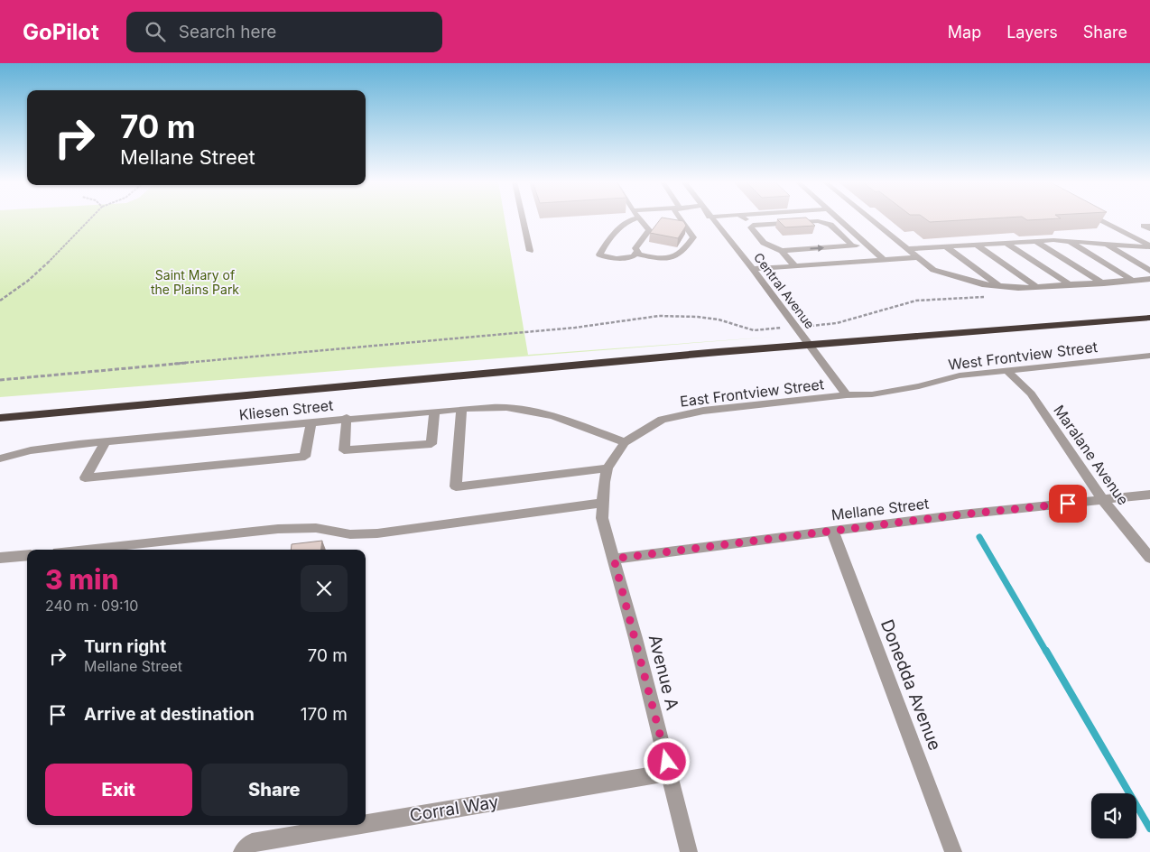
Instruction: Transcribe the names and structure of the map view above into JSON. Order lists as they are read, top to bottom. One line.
{"streets":{"street":["Central Avenue","West Frontview Street","East Frontview Street","Kliesen Street","Maralane Avenue","Mellane Street","Avenue A","Donedda Avenue","Corral Way"]},"crossings":[["Central Avenue","West Frontview Street"],["Central Avenue","East Frontview Street"],["West Frontview Street","East Frontview Street"],["West Frontview Street","Maralane Avenue"],["East Frontview Street","Kliesen Street"],["East Frontview Street","Avenue A"],["Maralane Avenue","Mellane Street"],["Mellane Street","Avenue A"],["Mellane Street","Donedda Avenue"],["Avenue A","Corral Way"]],"parks":["Saint Mary of the Plains Park"],"page":{"header":"GoPilot","search":"Search here","nav":["Map","Layers","Share"],"turn":["70 m","Mellane Street"],"heading":["3 min","240 m · 09:10"],"list":[{"name":"Turn right","note":"Mellane Street","value":"70 m"},{"name":"Arrive at destination","value":"170 m"}],"buttons":["Exit","Share"]}}
